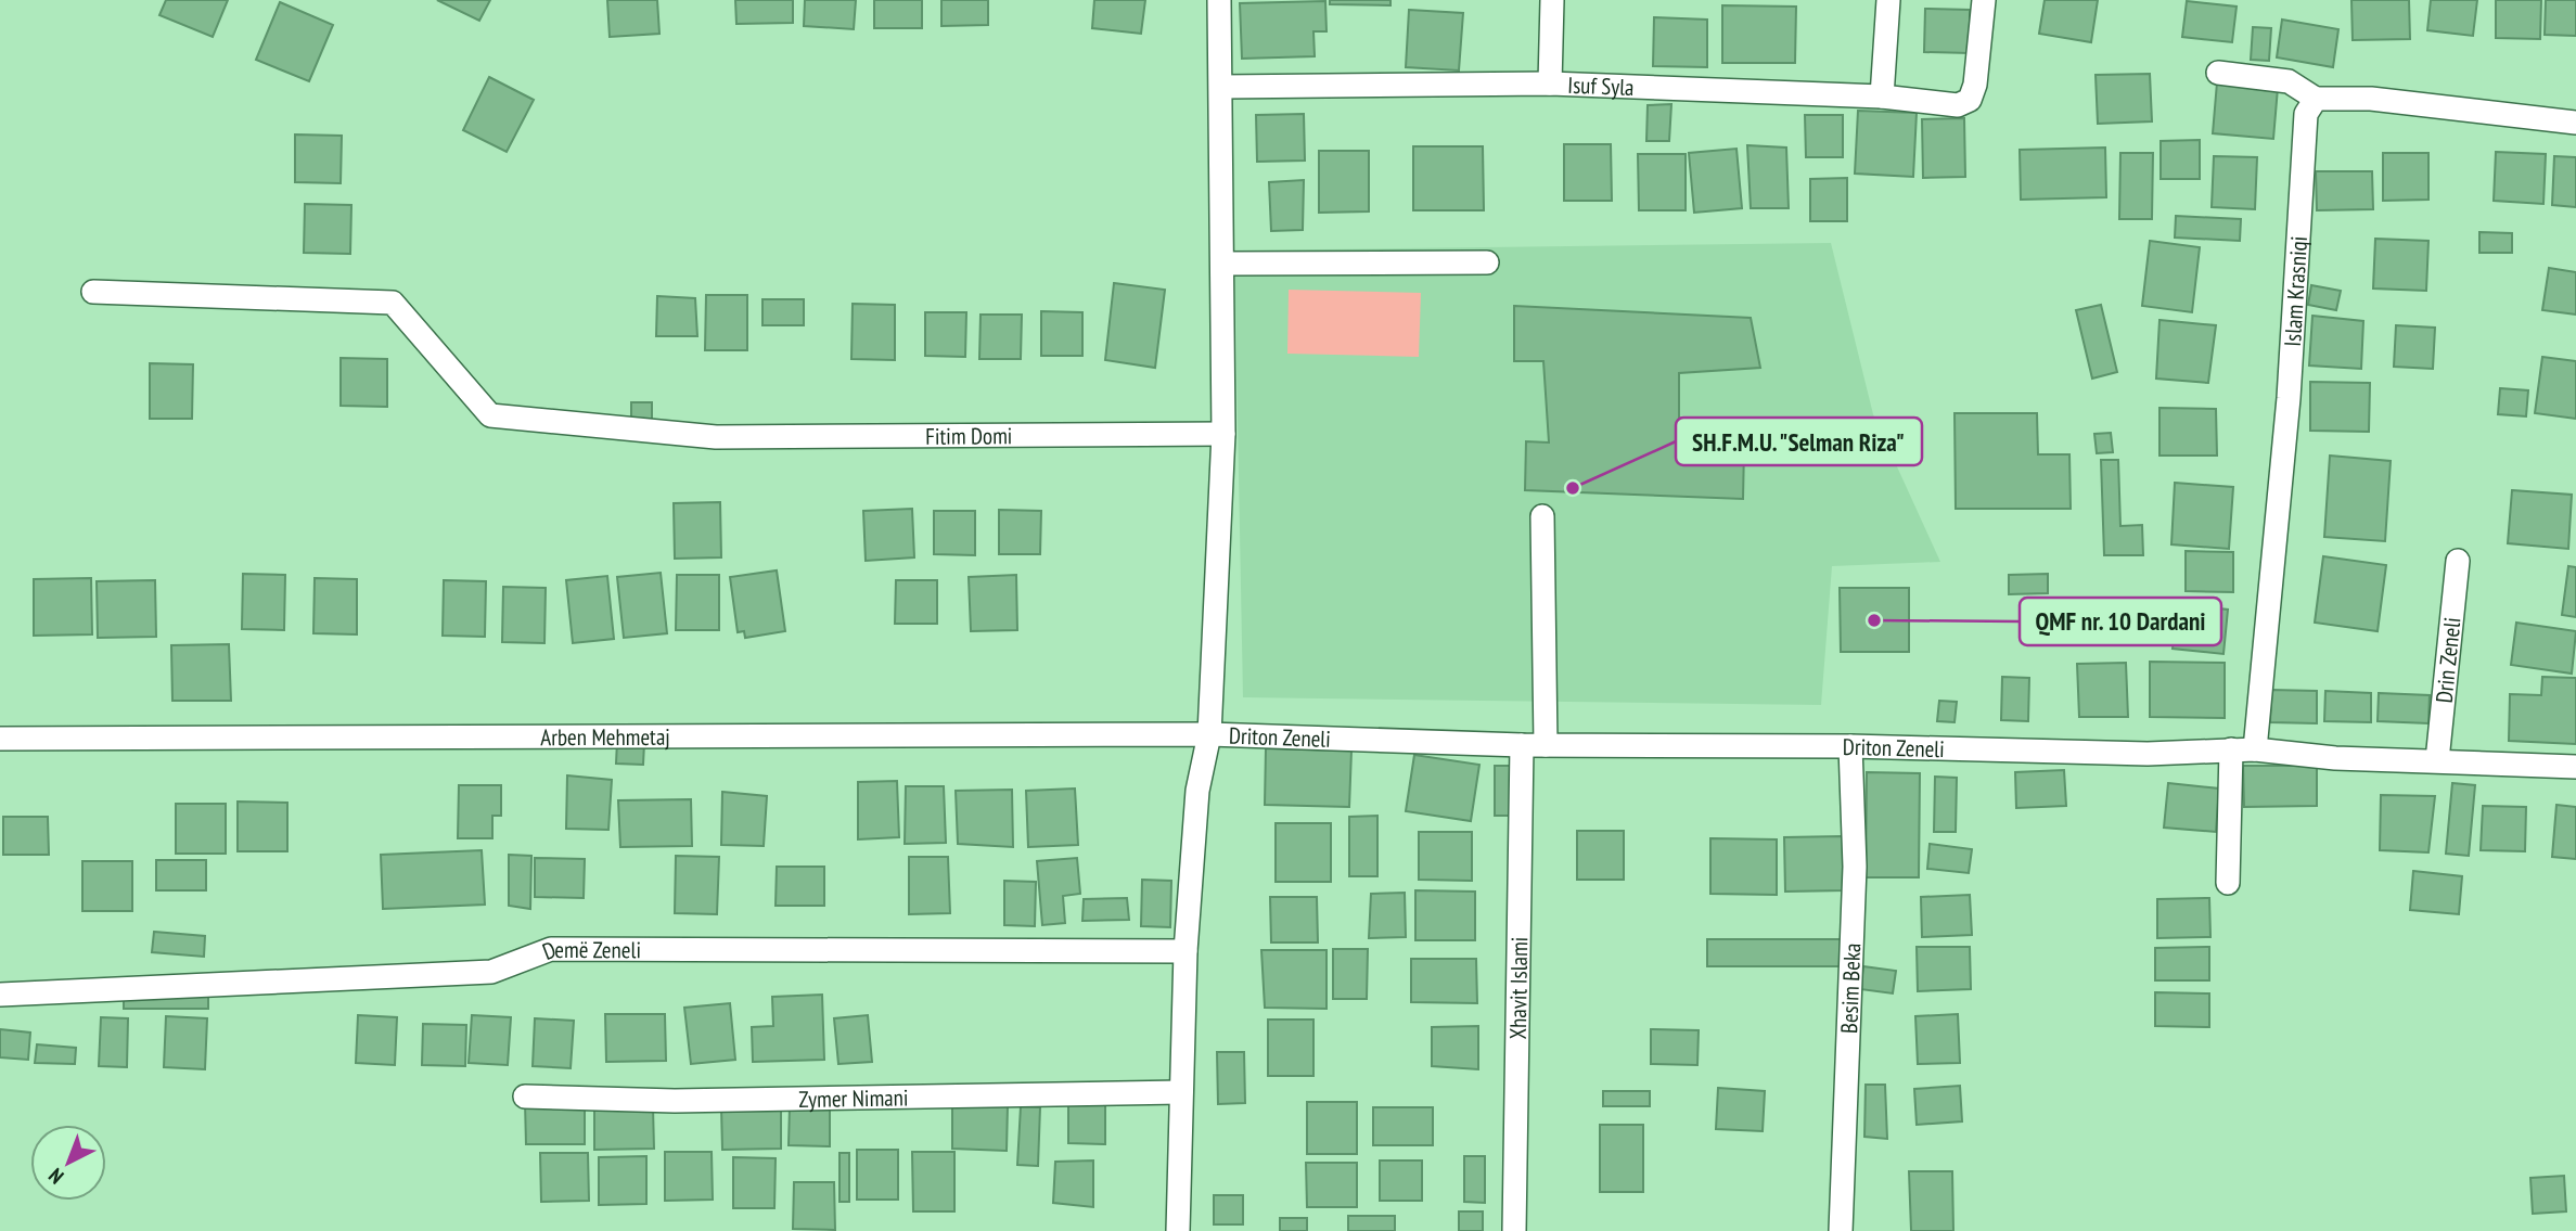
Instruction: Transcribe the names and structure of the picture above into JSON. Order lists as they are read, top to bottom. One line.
{"streets":{"street":["Isuf Syla","Islam Krasniqi","Fitim Domi","Drin Zeneli","Arben Mehmetaj","Driton Zeneli","Demë Zeneli","Xhavit Islami","Besim Beka","Zymer Nimani"]},"crossings":[["Islam Krasniqi","Driton Zeneli"],["Drin Zeneli","Driton Zeneli"],["Arben Mehmetaj","Driton Zeneli"],["Driton Zeneli","Xhavit Islami"],["Driton Zeneli","Besim Beka"]],"places":["SH.F.M.U. \"Selman Riza\"","QMF nr. 10 Dardani"],"north":"bottom left"}
